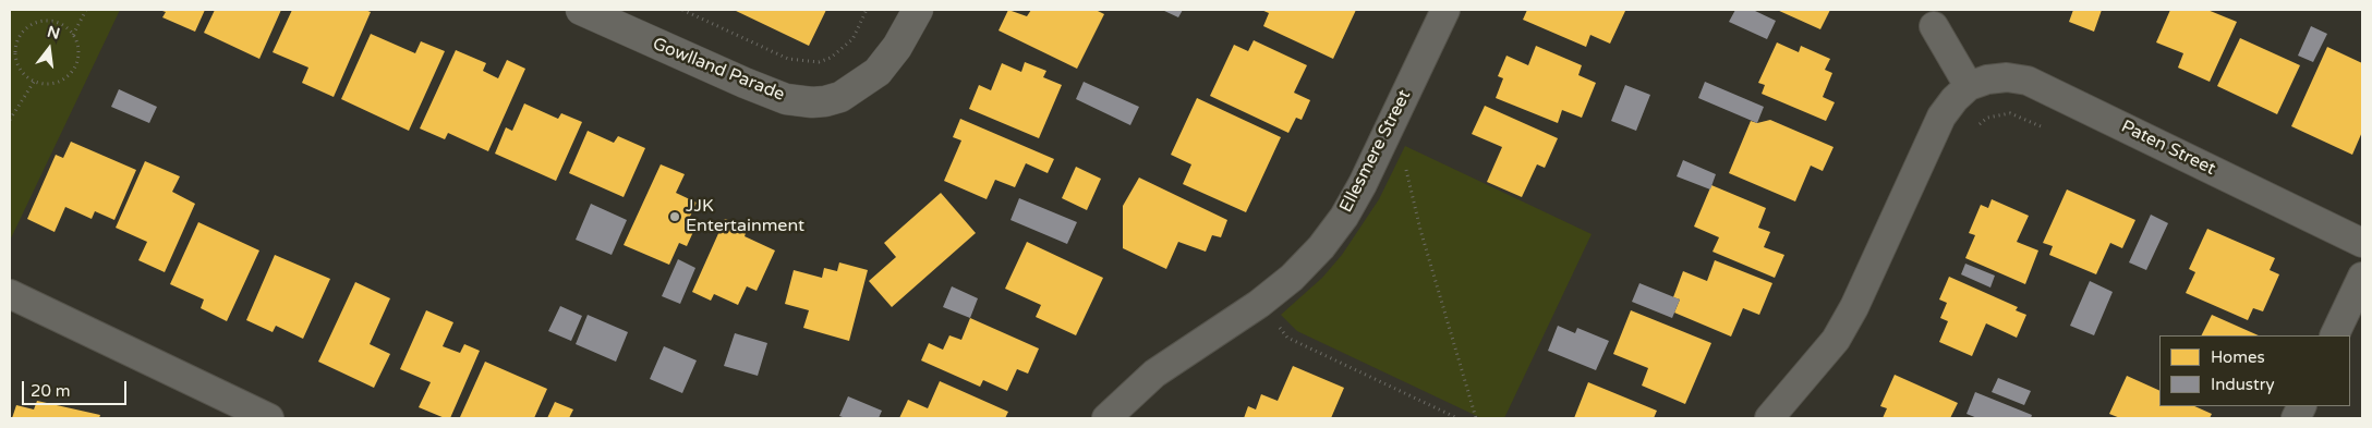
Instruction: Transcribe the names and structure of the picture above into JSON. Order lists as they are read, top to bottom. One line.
{"streets":{"street":["Gowlland Parade","Paten Street","Ellesmere Street"]},"places":["JJK Entertainment"],"legend":["Homes","Industry"],"scale_bar":"20 m","north":"top"}
